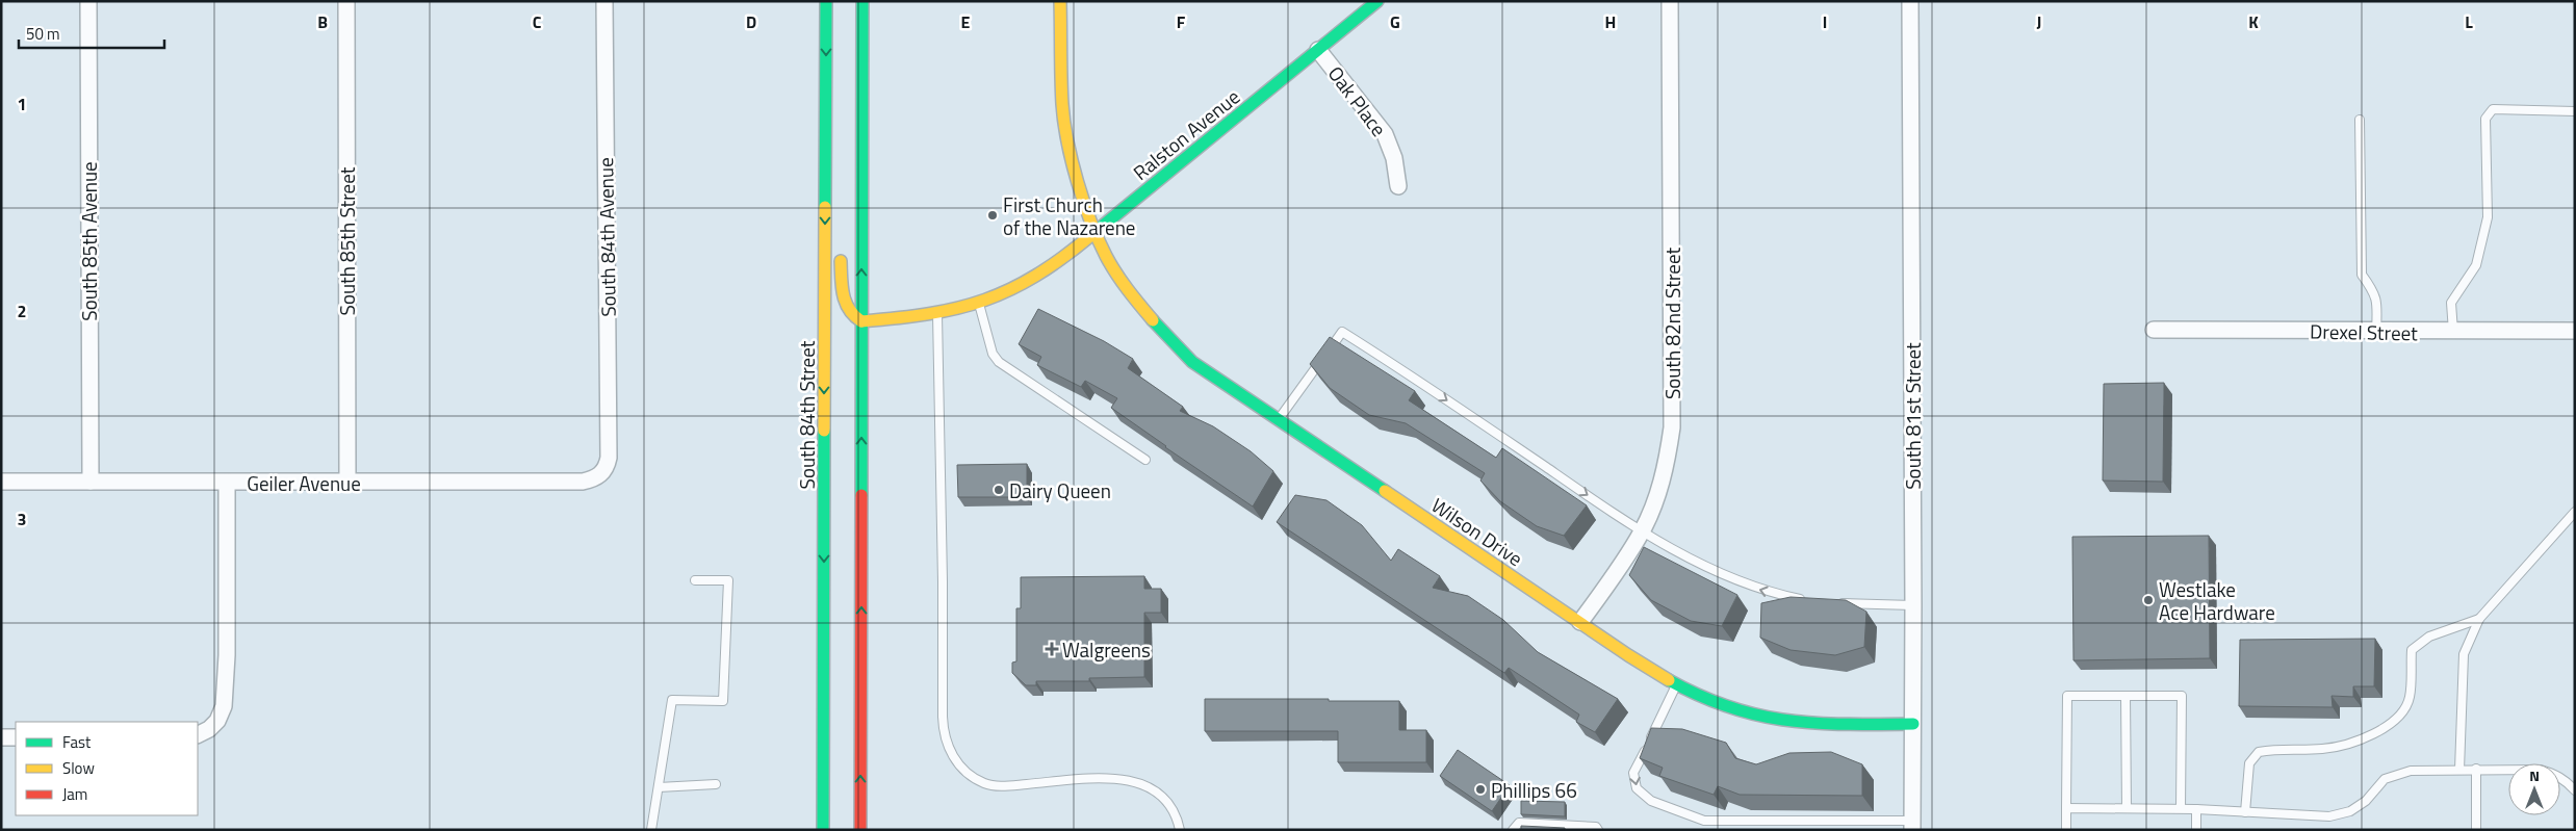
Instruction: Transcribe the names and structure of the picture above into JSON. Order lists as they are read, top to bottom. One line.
{"streets":{"street":["Oak Place","Ralston Avenue","South 84th Avenue","South 85th Avenue","South 85th Street","South 82nd Street","Drexel Street","South 84th Street","South 81st Street","Geiler Avenue","Wilson Drive"]},"crossings":[["Oak Place","Ralston Avenue"],["Ralston Avenue","Wilson Drive"],["South 84th Avenue","Geiler Avenue"],["South 85th Avenue","Geiler Avenue"],["South 85th Street","Geiler Avenue"],["South 82nd Street","Wilson Drive"],["South 81st Street","Wilson Drive"]],"places":{"other":["First Church of the Nazarene","Dairy Queen","Westlake Ace Hardware","Phillips 66"],"health":["Walgreens"]},"legend":["Fast","Slow","Jam"],"scale_bar":"50 m","north":"top","grid":{"columns":["B","C","D","E","F","G","H","I","J","K","L"],"rows":["1","2","3"]}}
